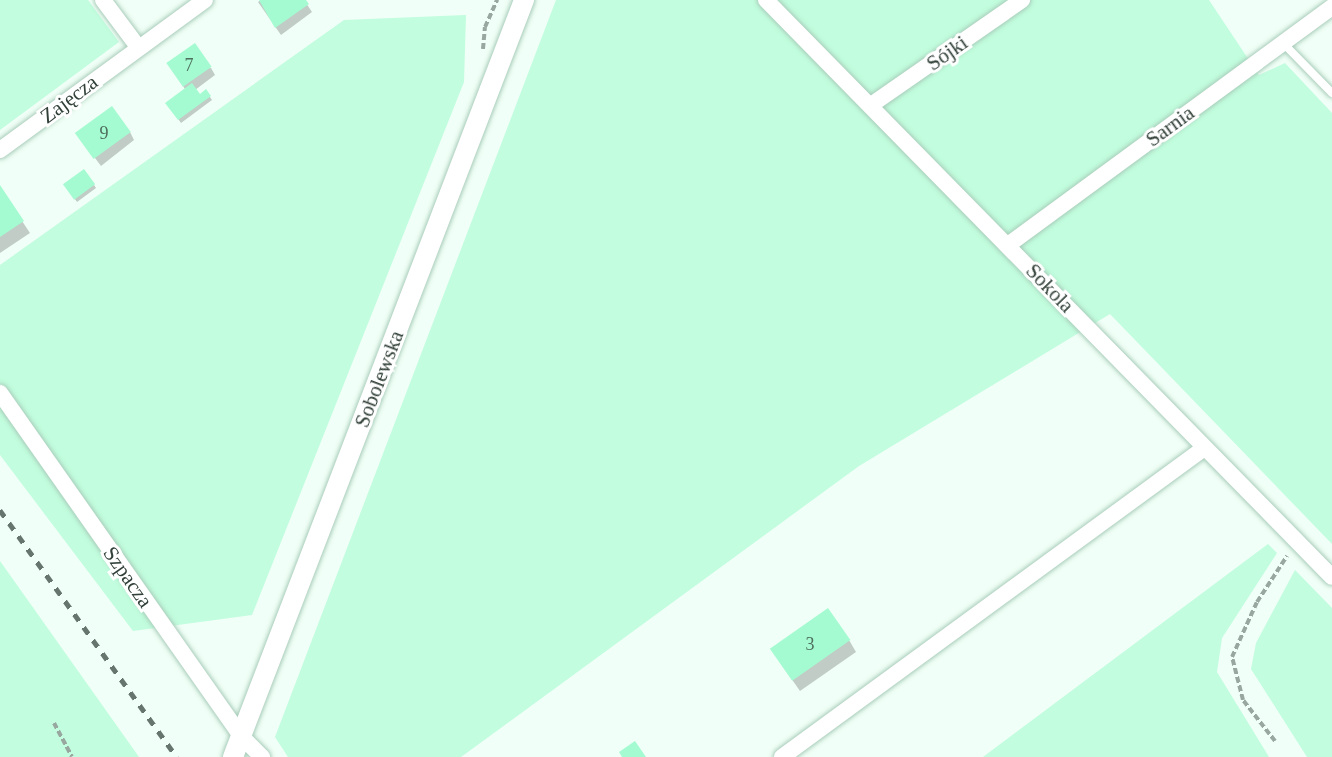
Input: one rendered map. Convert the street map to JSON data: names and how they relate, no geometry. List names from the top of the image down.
{
  "streets": {
    "street": [
      "Sójki",
      "Zajęcza",
      "Sarnia",
      "Sokola",
      "Sobolewska",
      "Szpacza"
    ]
  },
  "crossings": [
    ["Sójki", "Sokola"],
    ["Sarnia", "Sokola"],
    ["Sobolewska", "Szpacza"]
  ],
  "house_numbers": ["7", "9", "3"]
}
